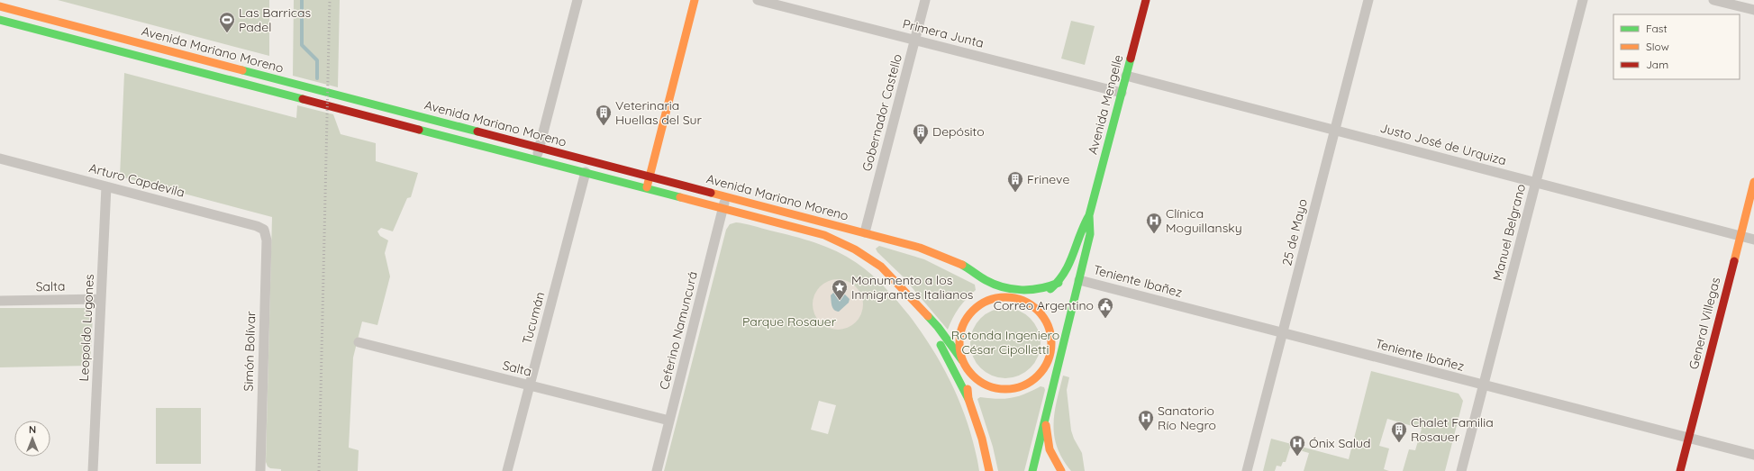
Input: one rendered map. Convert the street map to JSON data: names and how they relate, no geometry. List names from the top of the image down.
{
  "streets": {
    "main road": ["Avenida Mariano Moreno", "Avenida Mengelle", "General Villegas"],
    "street": [
      "Primera Junta",
      "Gobernador Castello",
      "Justo José de Urquiza",
      "Arturo Capdevila",
      "25 de Mayo",
      "Manuel Belgrano",
      "Teniente Ibañez",
      "Salta",
      "Tucumán",
      "Leopoldo Lugones",
      "Ceferino Namuncurá",
      "Simón Bolívar"
    ]
  },
  "crossings": [
    ["Primera Junta", "Avenida Mengelle"],
    ["Primera Junta", "Gobernador Castello"],
    ["Avenida Mariano Moreno", "Avenida Mengelle"],
    ["Avenida Mariano Moreno", "Gobernador Castello"],
    ["Avenida Mariano Moreno", "Tucumán"],
    ["Avenida Mariano Moreno", "Ceferino Namuncurá"],
    ["Avenida Mengelle", "Justo José de Urquiza"],
    ["Avenida Mengelle", "Teniente Ibañez"],
    ["Justo José de Urquiza", "25 de Mayo"],
    ["Justo José de Urquiza", "Manuel Belgrano"],
    ["Justo José de Urquiza", "General Villegas"],
    ["Arturo Capdevila", "Leopoldo Lugones"],
    ["Arturo Capdevila", "Simón Bolívar"],
    ["25 de Mayo", "Teniente Ibañez"],
    ["Manuel Belgrano", "Teniente Ibañez"],
    ["Teniente Ibañez", "General Villegas"],
    ["Salta", "Tucumán"],
    ["Salta", "Leopoldo Lugones"],
    ["Salta", "Ceferino Namuncurá"]
  ],
  "parks": ["Parque Rosauer", "Rotonda Ingeniero César Cipolletti"],
  "places": {
    "sports": ["Las Barricas Padel"],
    "building": [
      "Veterinaria Huellas del Sur",
      "Depósito",
      "Frineve",
      "Chalet Familia Rosauer"
    ],
    "hospital": ["Clínica Moguillansky", "Sanatorio Río Negro", "Ónix Salud"],
    "place": ["Monumento a los Inmigrantes Italianos"],
    "public building": ["Correo Argentino"]
  },
  "legend": ["Fast", "Slow", "Jam"],
  "north": "top"
}
